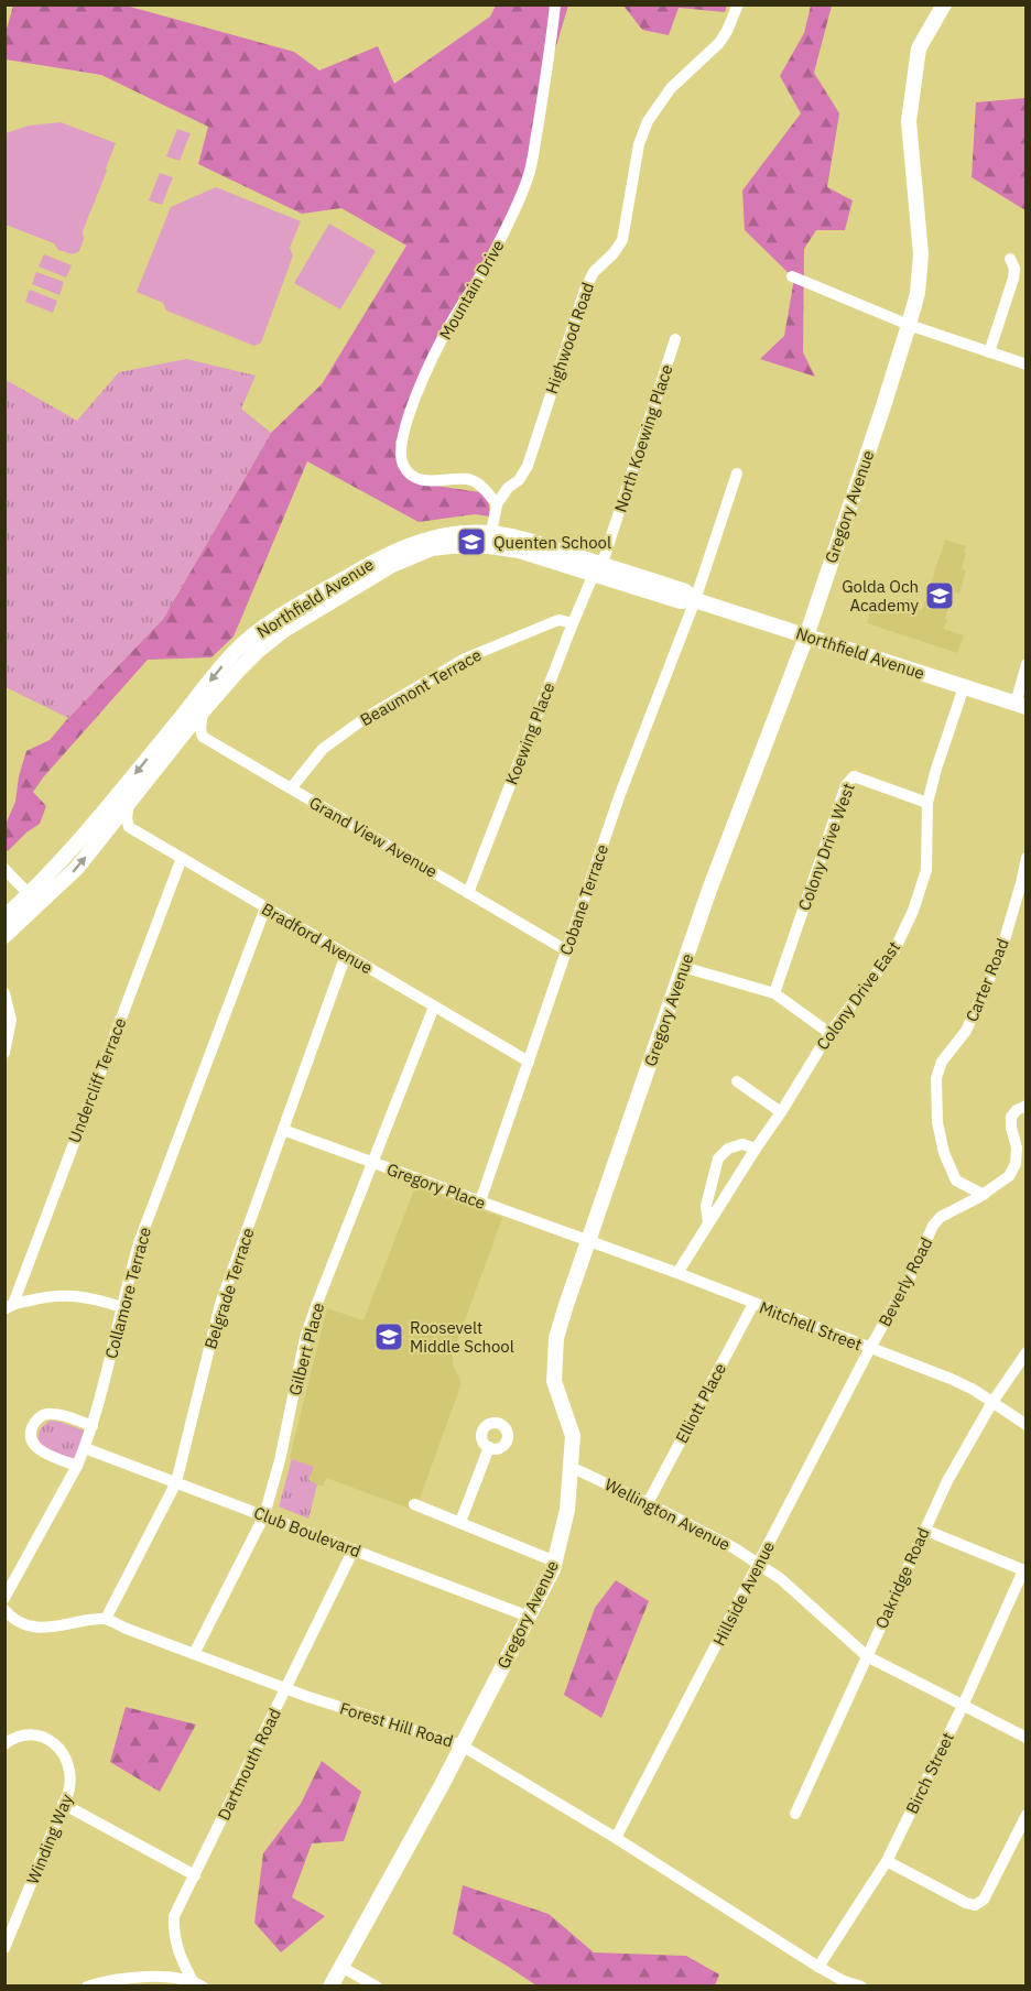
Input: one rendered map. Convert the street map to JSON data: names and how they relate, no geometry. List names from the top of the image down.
{
  "streets": {
    "main road": ["Gregory Avenue", "Northfield Avenue"],
    "street": [
      "Mountain Drive",
      "Highwood Road",
      "North Koewing Place",
      "Beaumont Terrace",
      "Koewing Place",
      "Grand View Avenue",
      "Colony Drive West",
      "Cobane Terrace",
      "Bradford Avenue",
      "Carter Road",
      "Colony Drive East",
      "Undercliff Terrace",
      "Gregory Place",
      "Beverly Road",
      "Belgrade Terrace",
      "Collamore Terrace",
      "Mitchell Street",
      "Gilbert Place",
      "Elliott Place",
      "Wellington Avenue",
      "Club Boulevard",
      "Oakridge Road",
      "Hillside Avenue",
      "Forest Hill Road",
      "Dartmouth Road",
      "Birch Street",
      "Winding Way"
    ]
  },
  "crossings": [
    ["Mountain Drive", "Highwood Road"],
    ["Highwood Road", "Northfield Avenue"],
    ["North Koewing Place", "Northfield Avenue"],
    ["North Koewing Place", "Koewing Place"],
    ["Gregory Avenue", "Northfield Avenue"],
    ["Gregory Avenue", "Gregory Place"],
    ["Gregory Avenue", "Mitchell Street"],
    ["Gregory Avenue", "Wellington Avenue"],
    ["Gregory Avenue", "Club Boulevard"],
    ["Gregory Avenue", "Forest Hill Road"],
    ["Northfield Avenue", "Koewing Place"],
    ["Northfield Avenue", "Grand View Avenue"],
    ["Northfield Avenue", "Cobane Terrace"],
    ["Northfield Avenue", "Bradford Avenue"],
    ["Northfield Avenue", "Colony Drive East"],
    ["Beaumont Terrace", "Koewing Place"],
    ["Beaumont Terrace", "Grand View Avenue"],
    ["Koewing Place", "Grand View Avenue"],
    ["Grand View Avenue", "Cobane Terrace"],
    ["Colony Drive West", "Colony Drive East"],
    ["Cobane Terrace", "Bradford Avenue"],
    ["Cobane Terrace", "Gregory Place"],
    ["Bradford Avenue", "Undercliff Terrace"],
    ["Bradford Avenue", "Belgrade Terrace"],
    ["Bradford Avenue", "Collamore Terrace"],
    ["Bradford Avenue", "Gilbert Place"],
    ["Carter Road", "Beverly Road"],
    ["Colony Drive East", "Mitchell Street"],
    ["Gregory Place", "Belgrade Terrace"],
    ["Gregory Place", "Mitchell Street"],
    ["Gregory Place", "Gilbert Place"],
    ["Beverly Road", "Mitchell Street"],
    ["Beverly Road", "Hillside Avenue"],
    ["Belgrade Terrace", "Club Boulevard"],
    ["Belgrade Terrace", "Forest Hill Road"],
    ["Collamore Terrace", "Club Boulevard"],
    ["Mitchell Street", "Elliott Place"],
    ["Mitchell Street", "Oakridge Road"],
    ["Mitchell Street", "Hillside Avenue"],
    ["Gilbert Place", "Club Boulevard"],
    ["Gilbert Place", "Forest Hill Road"],
    ["Elliott Place", "Wellington Avenue"],
    ["Wellington Avenue", "Oakridge Road"],
    ["Wellington Avenue", "Hillside Avenue"],
    ["Wellington Avenue", "Birch Street"],
    ["Club Boulevard", "Dartmouth Road"],
    ["Hillside Avenue", "Forest Hill Road"],
    ["Forest Hill Road", "Dartmouth Road"],
    ["Forest Hill Road", "Birch Street"]
  ],
  "places": {
    "school or university": ["Quenten School", "Golda Och Academy", "Roosevelt Middle School"]
  }
}
